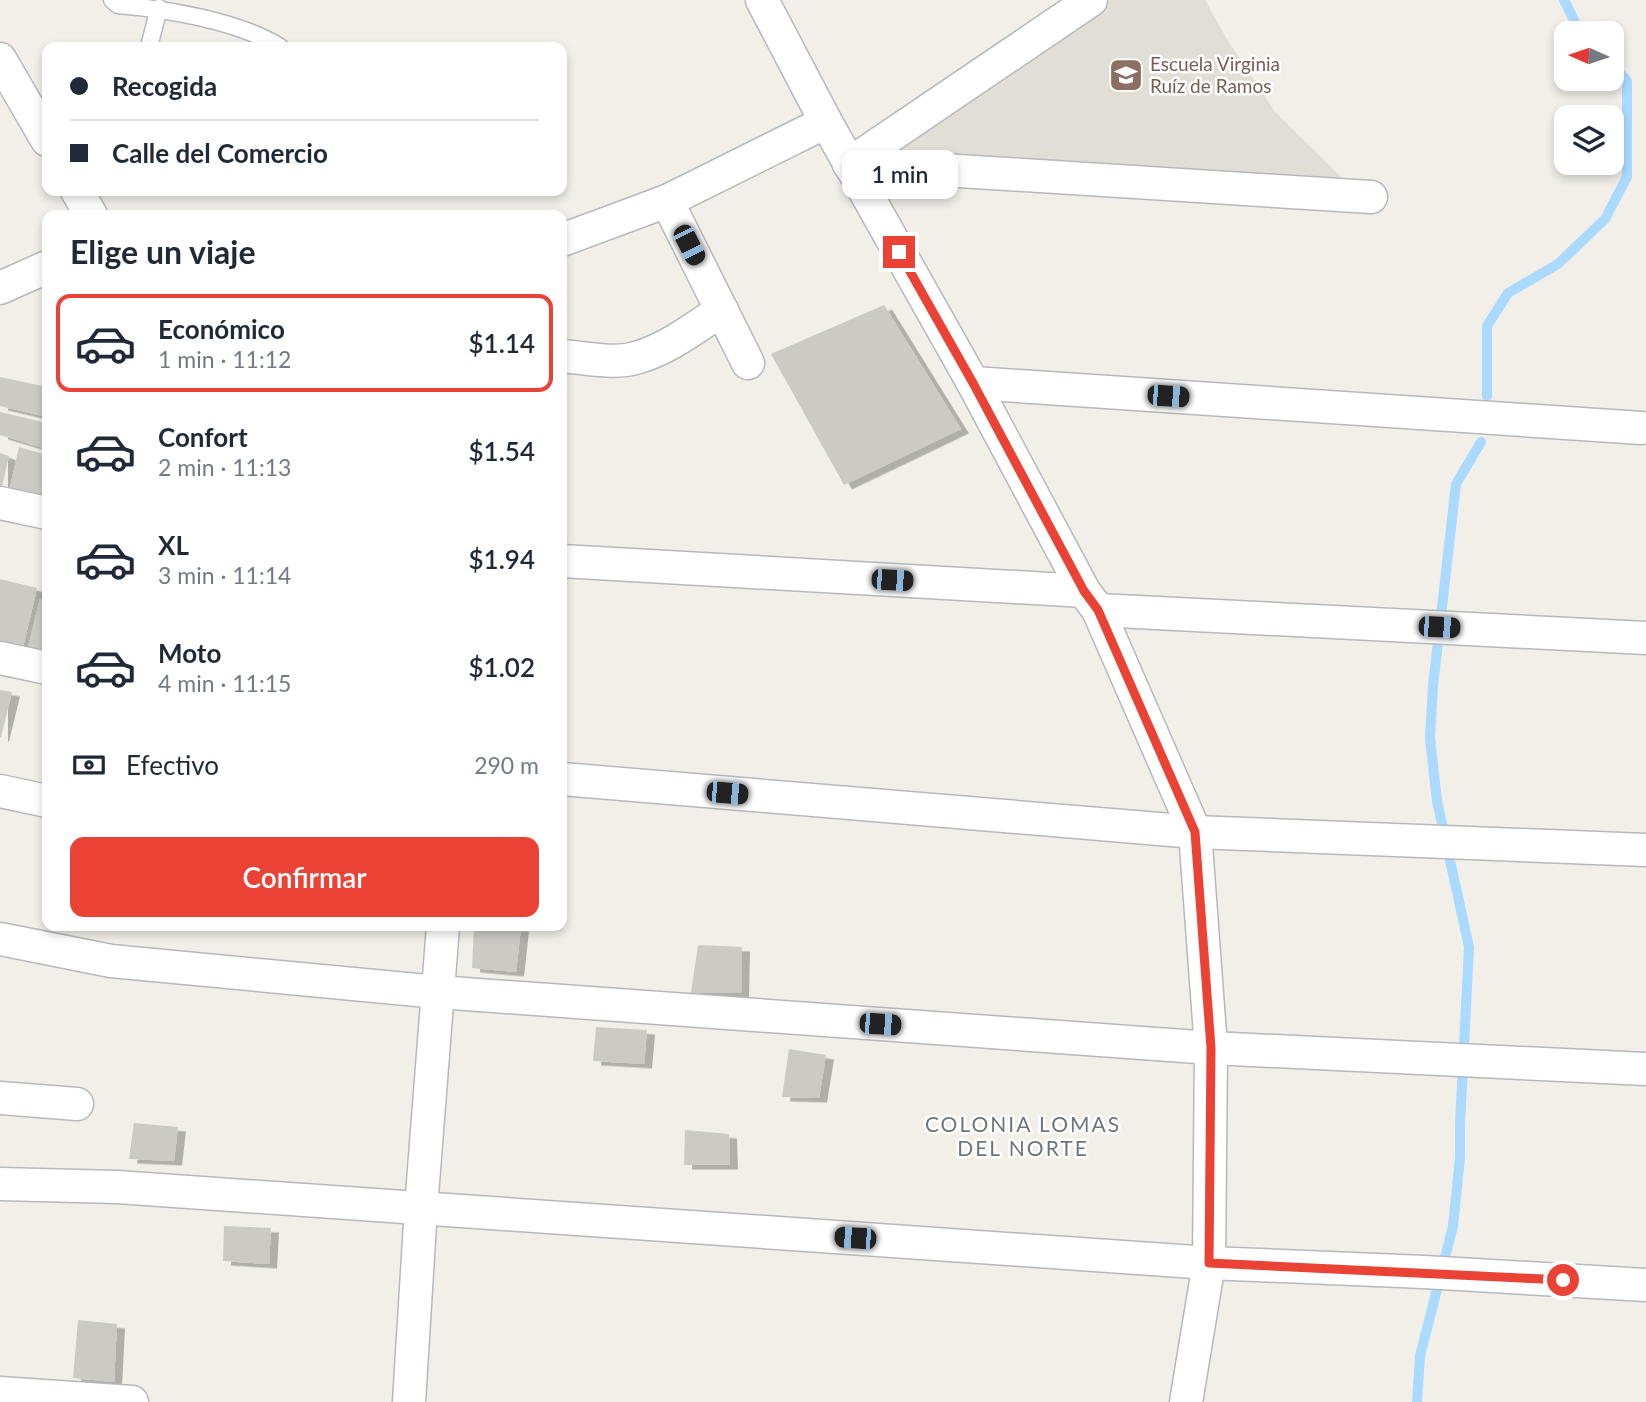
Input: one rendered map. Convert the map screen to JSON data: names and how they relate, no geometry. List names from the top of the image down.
{
  "districts": ["COLONIA LOMAS DEL NORTE"],
  "places": {
    "school or university": ["Escuela Virginia Ruíz de Ramos"]
  },
  "north": "left",
  "page": {
    "banner": ["Recogida", "Calle del Comercio"],
    "bubble": "1 min",
    "heading": "Elige un viaje",
    "list": [
      {
        "name": "Económico",
        "note": "1 min · 11:12",
        "value": "$1.14"
      },
      {
        "name": "Confort",
        "note": "2 min · 11:13",
        "value": "$1.54"
      },
      {
        "name": "XL",
        "note": "3 min · 11:14",
        "value": "$1.94"
      },
      {
        "name": "Moto",
        "note": "4 min · 11:15",
        "value": "$1.02"
      }
    ],
    "pay": ["Efectivo", "290 m"],
    "buttons": "Confirmar"
  }
}
